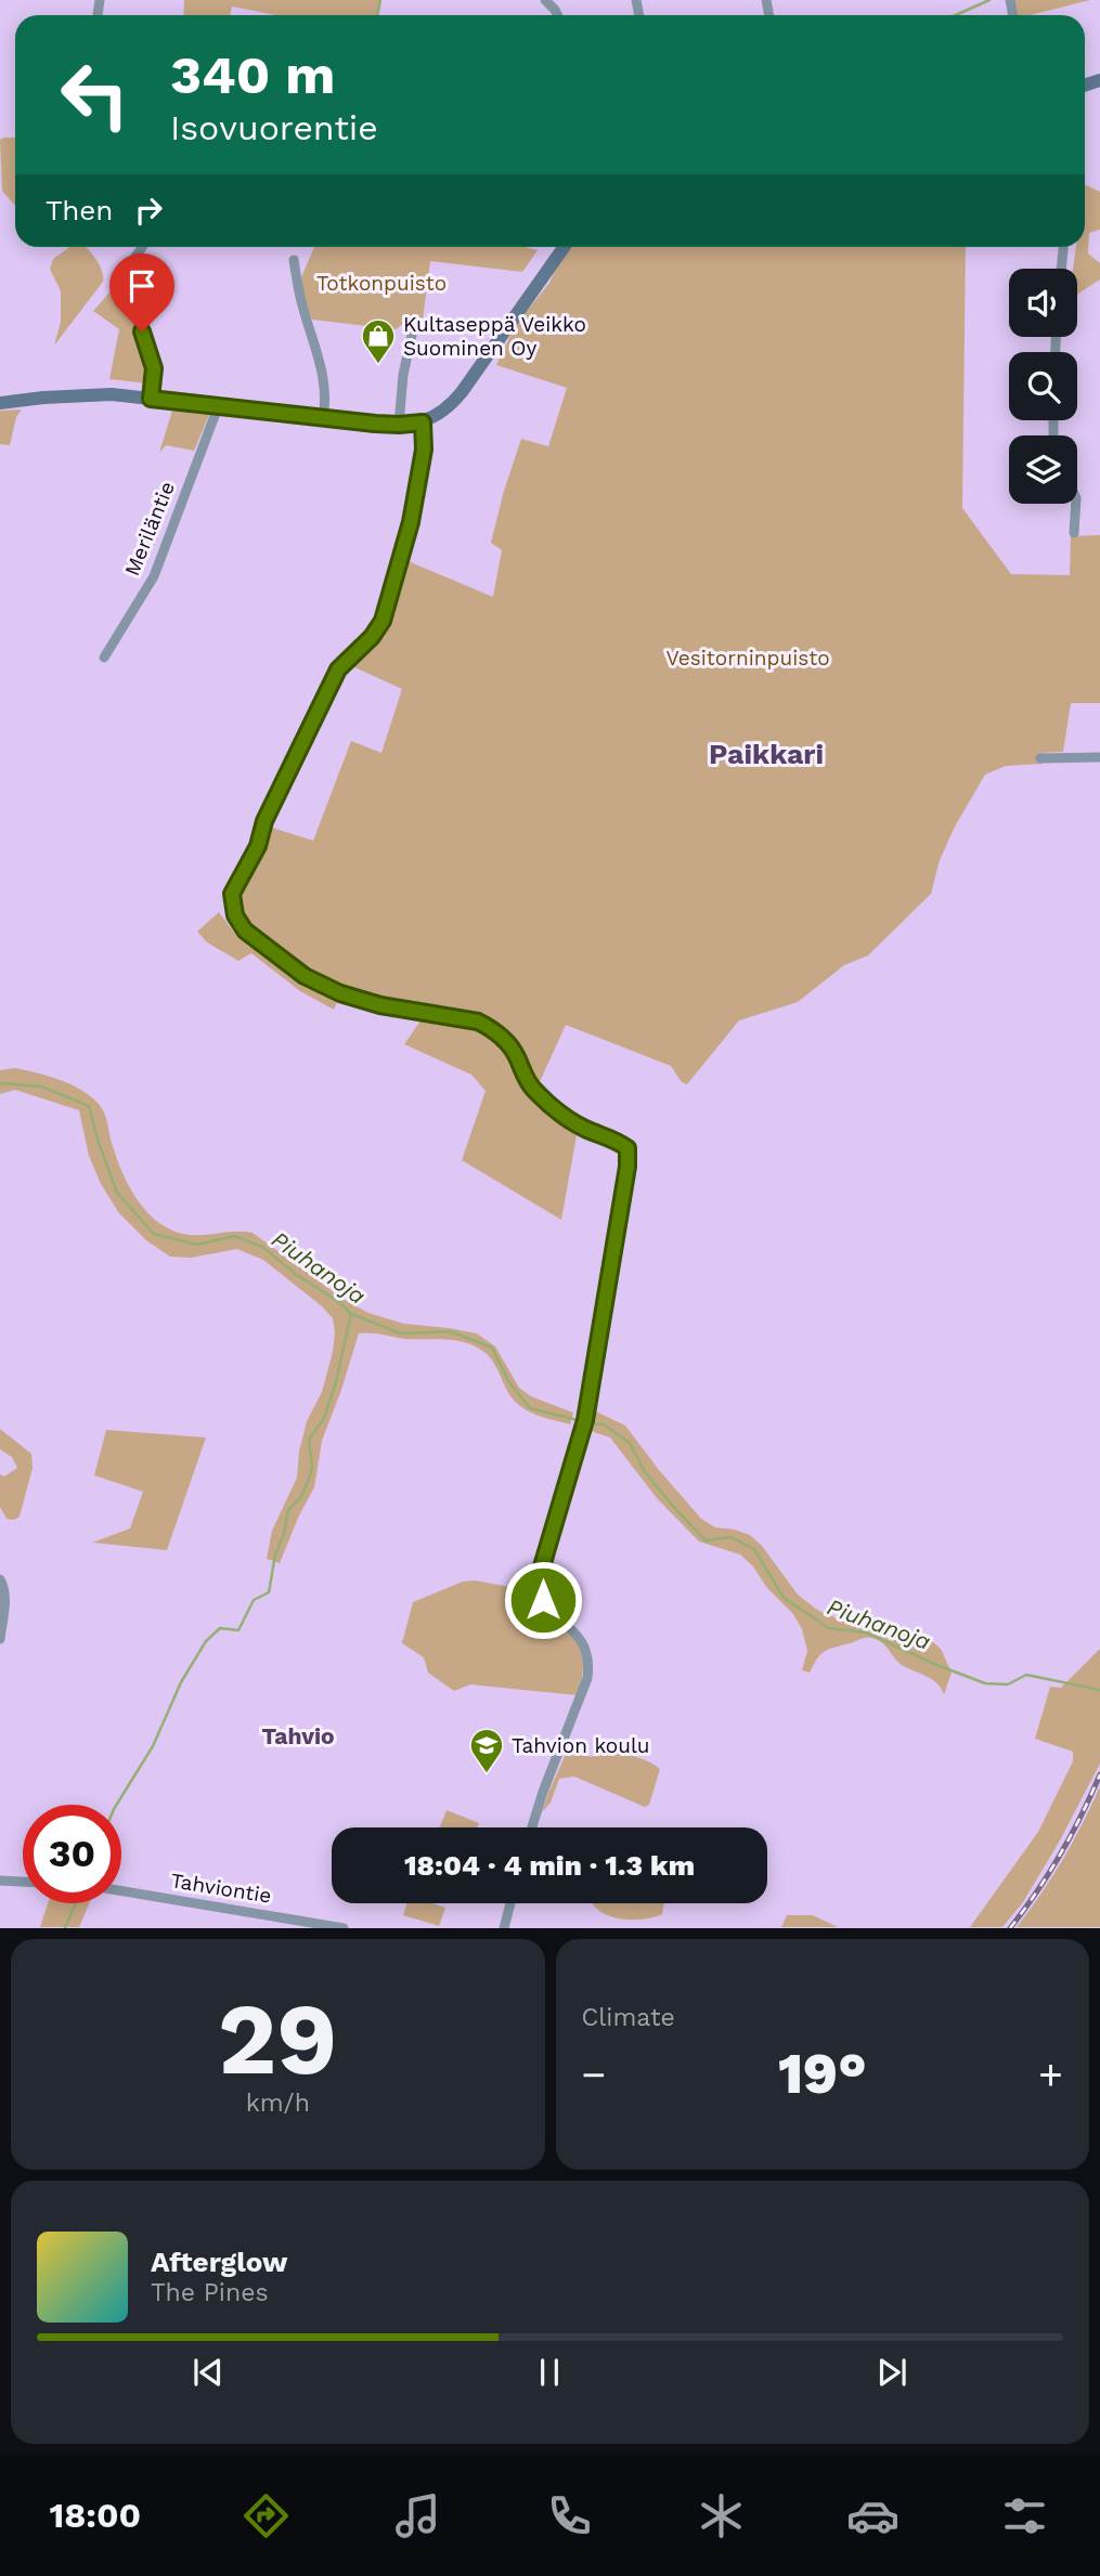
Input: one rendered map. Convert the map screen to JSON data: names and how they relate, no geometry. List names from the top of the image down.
{
  "streets": {
    "street": ["Meriläntie", "Tahviontie"]
  },
  "districts": ["Paikkari", "Tahvio"],
  "water": ["Piuhanoja"],
  "parks": ["Totkonpuisto", "Vesitorninpuisto"],
  "places": {
    "shop": ["Kultaseppä Veikko Suominen Oy"],
    "school or university": ["Tahvion koulu"]
  },
  "page": {
    "turn": ["340 m", "Isovuorentie"],
    "then": "Then",
    "limit": "30",
    "trip": "18:04 · 4 min · 1.3 km",
    "tile": [
      ["29", "km/h"],
      "Climate"
    ],
    "heat": ["−", "19°", "+"],
    "song": ["Afterglow", "The Pines"],
    "tabs": "18:00"
  }
}
